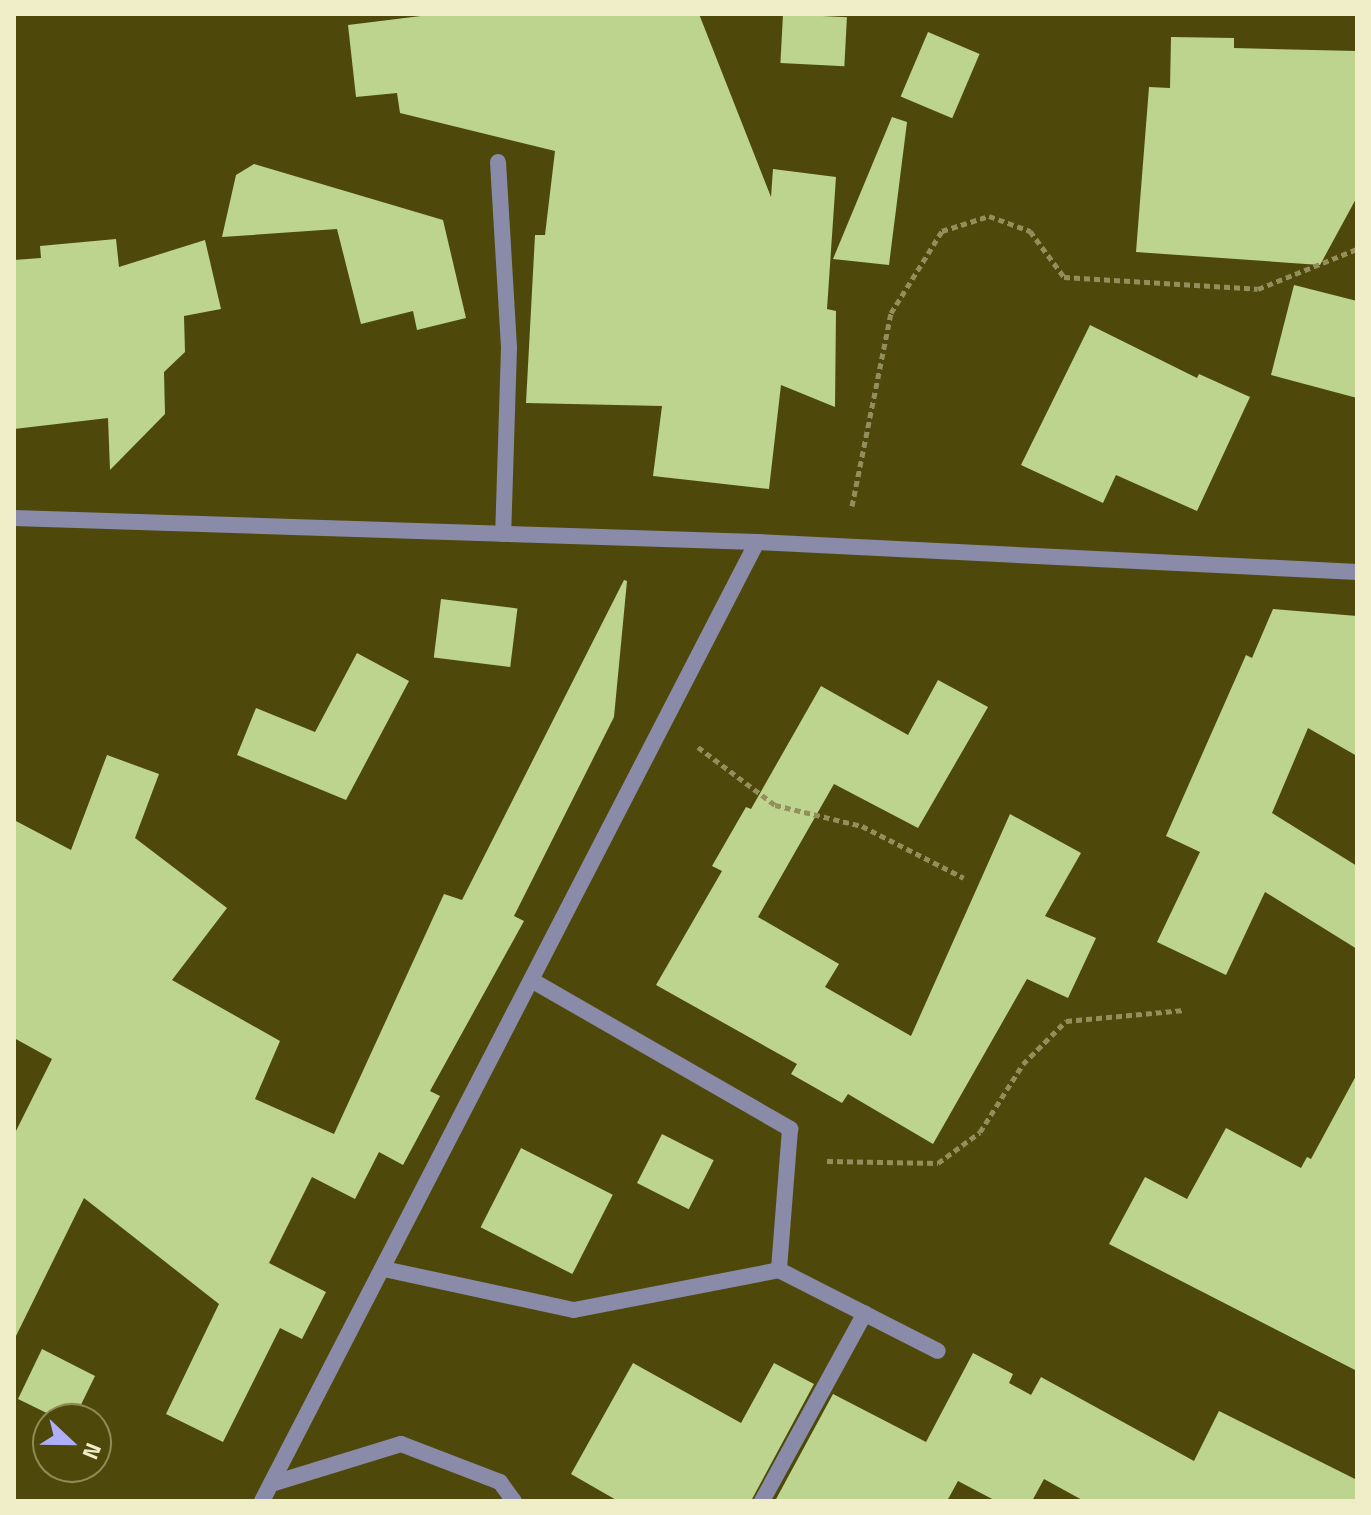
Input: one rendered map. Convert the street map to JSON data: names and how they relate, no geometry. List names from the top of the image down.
{
  "north": "right"
}
